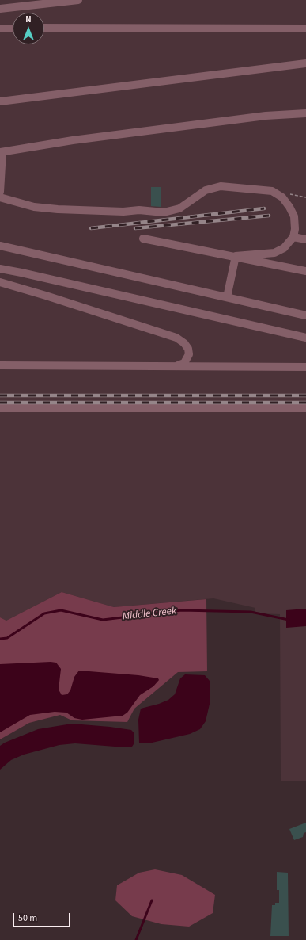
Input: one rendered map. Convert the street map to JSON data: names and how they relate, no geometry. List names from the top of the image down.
{
  "water": ["Middle Creek"],
  "scale_bar": "50 m",
  "north": "top"
}
